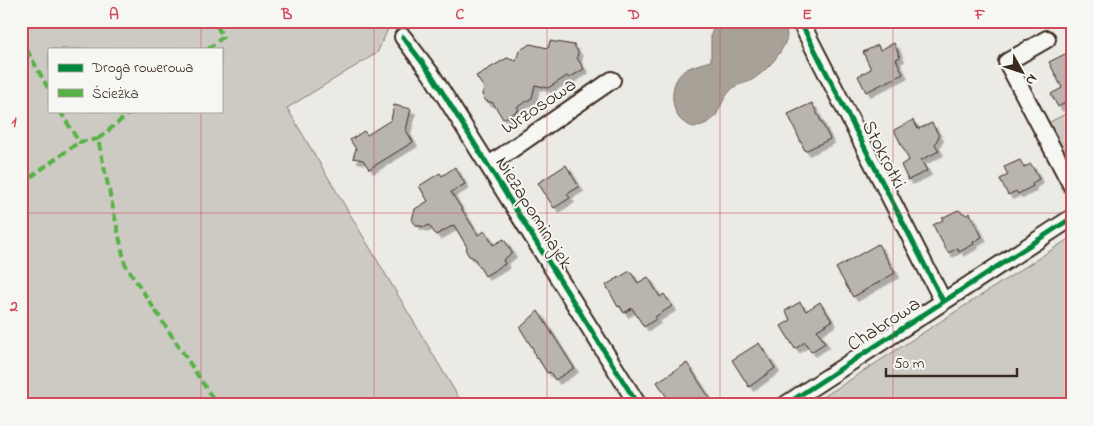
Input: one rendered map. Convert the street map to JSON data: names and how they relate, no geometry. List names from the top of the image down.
{
  "streets": {
    "street": [
      "Wrzosowa",
      "Stokrotki",
      "Niezapominajek",
      "Chabrowa"
    ]
  },
  "crossings": [
    ["Wrzosowa", "Niezapominajek"],
    ["Stokrotki", "Chabrowa"]
  ],
  "legend": ["Droga rowerowa", "Ścieżka"],
  "scale_bar": "50 m",
  "north": "bottom right",
  "grid": {
    "columns": [
      "A",
      "B",
      "C",
      "D",
      "E",
      "F"
    ],
    "rows": ["1", "2"]
  }
}
